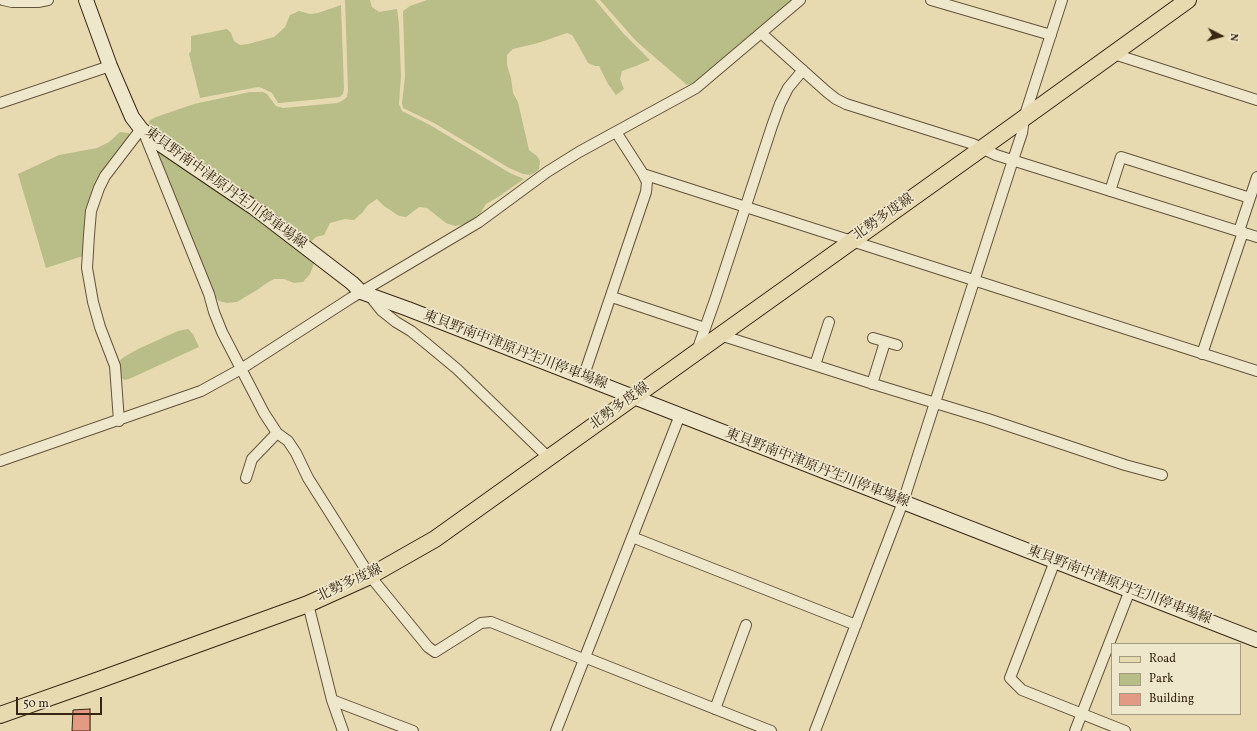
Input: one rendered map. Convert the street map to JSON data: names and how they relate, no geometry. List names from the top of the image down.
{
  "streets": {
    "main road": ["東貝野南中津原丹生川停車場線", "北勢多度線"]
  },
  "crossings": [
    ["東貝野南中津原丹生川停車場線", "北勢多度線"]
  ],
  "legend": ["Road", "Park", "Building"],
  "scale_bar": "50 m",
  "north": "right"
}
